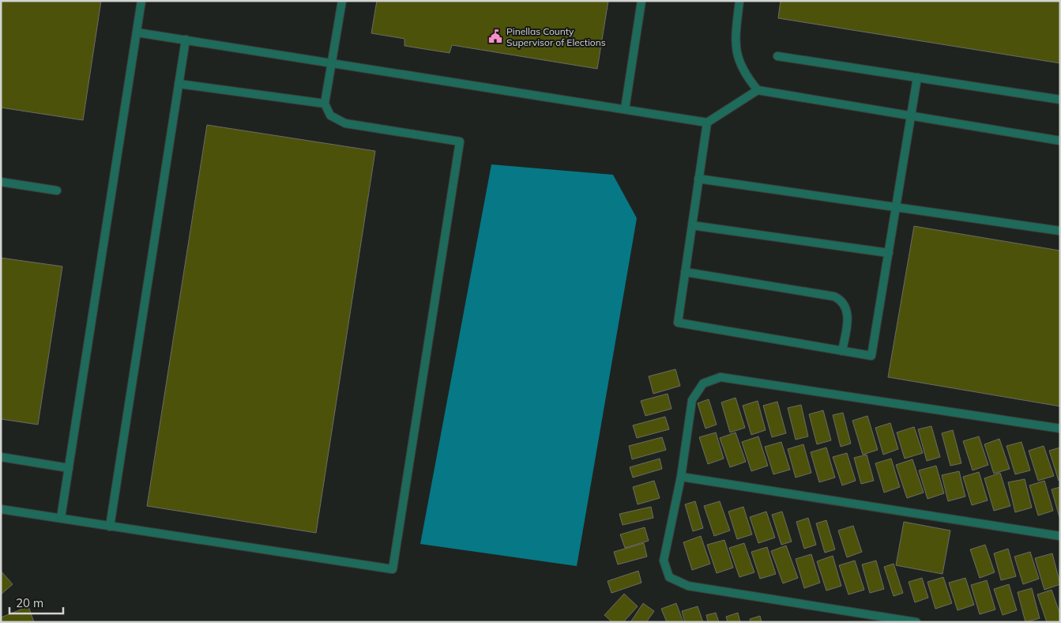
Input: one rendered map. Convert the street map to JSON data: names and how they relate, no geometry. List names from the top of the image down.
{
  "places": {
    "public building": ["Pinellas County Supervisor of Elections"]
  },
  "scale_bar": "20 m"
}
